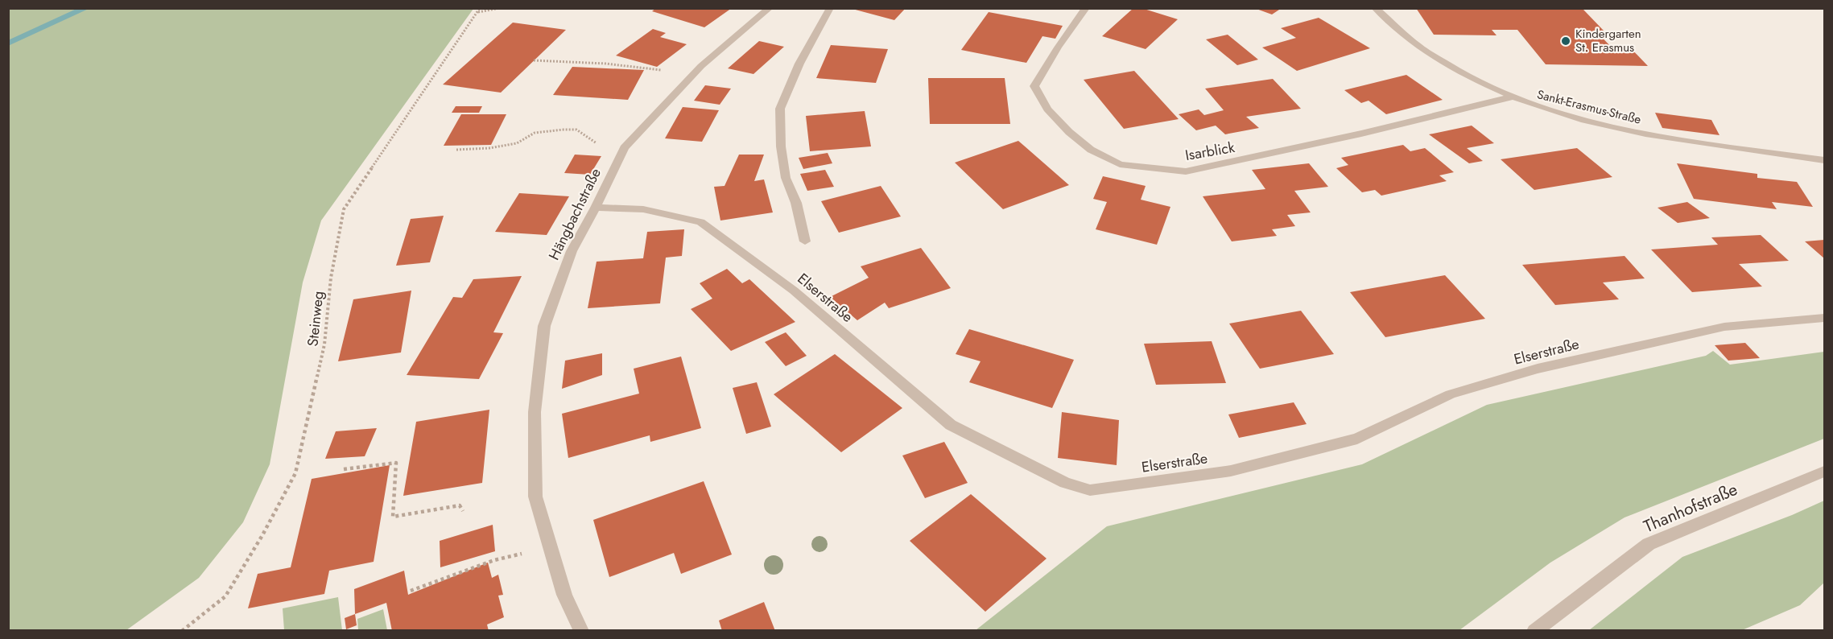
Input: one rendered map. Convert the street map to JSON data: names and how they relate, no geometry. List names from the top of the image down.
{
  "streets": {
    "street": [
      "Sankt-Erasmus-Straße",
      "Isarblick",
      "Hängbachstraße",
      "Elserstraße",
      "Thanhofstraße"
    ],
    "path": ["Steinweg"]
  },
  "crossings": [
    ["Sankt-Erasmus-Straße", "Isarblick"],
    ["Hängbachstraße", "Elserstraße"]
  ],
  "places": ["Kindergarten St. Erasmus"]
}
